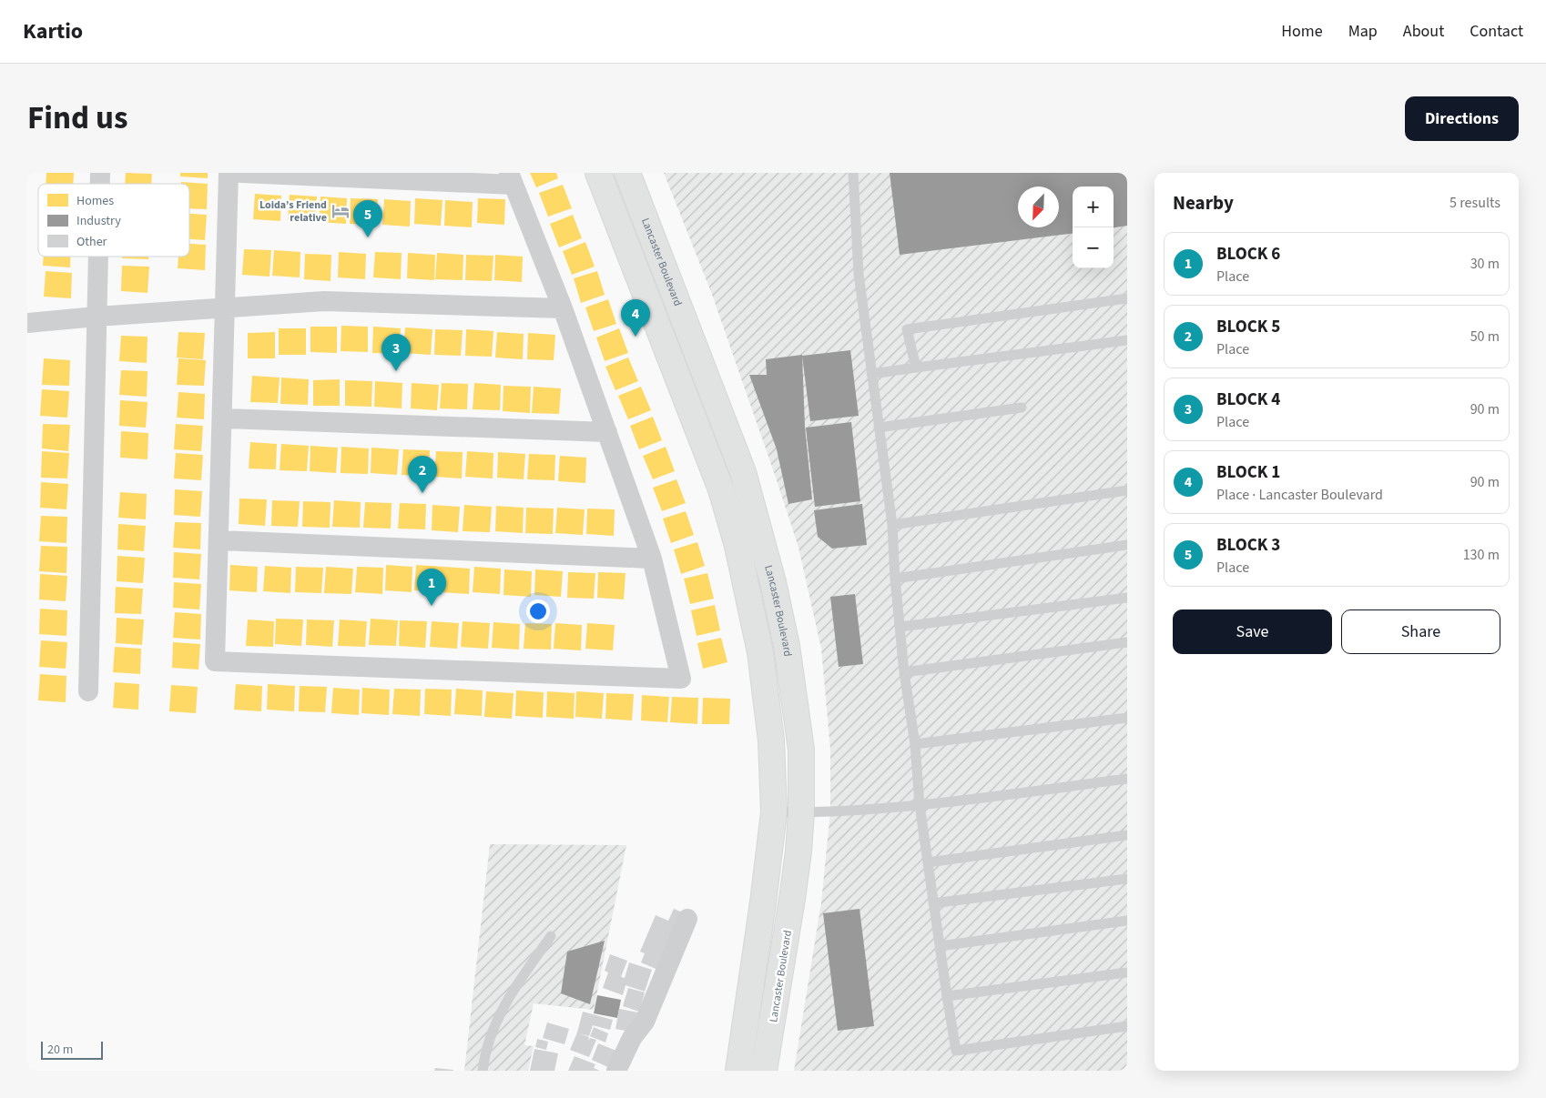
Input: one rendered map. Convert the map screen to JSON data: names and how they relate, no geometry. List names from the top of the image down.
{
  "streets": {
    "main road": ["Lancaster Boulevard"]
  },
  "places": {
    "hotel": ["Loida’s Friend relative"]
  },
  "legend": ["Homes", "Industry", "Other"],
  "scale_bar": "20 m",
  "north": "bottom left",
  "page": {
    "header": "Kartio",
    "nav": [
      "Home",
      "Map",
      "About",
      "Contact"
    ],
    "title": "Find us",
    "buttons": [
      "Directions",
      ["Save", "Share"]
    ],
    "heading": ["Nearby", "5 results"],
    "map_buttons": ["+", "−"],
    "pins": [
      "5",
      "4",
      "3",
      "2",
      "1"
    ],
    "list": [
      {
        "mark": "1",
        "name": "BLOCK 6",
        "note": "Place",
        "value": "30 m"
      },
      {
        "mark": "2",
        "name": "BLOCK 5",
        "note": "Place",
        "value": "50 m"
      },
      {
        "mark": "3",
        "name": "BLOCK 4",
        "note": "Place",
        "value": "90 m"
      },
      {
        "mark": "4",
        "name": "BLOCK 1",
        "note": "Place · Lancaster Boulevard",
        "value": "90 m"
      },
      {
        "mark": "5",
        "name": "BLOCK 3",
        "note": "Place",
        "value": "130 m"
      }
    ],
    "scale": "20 m"
  }
}
